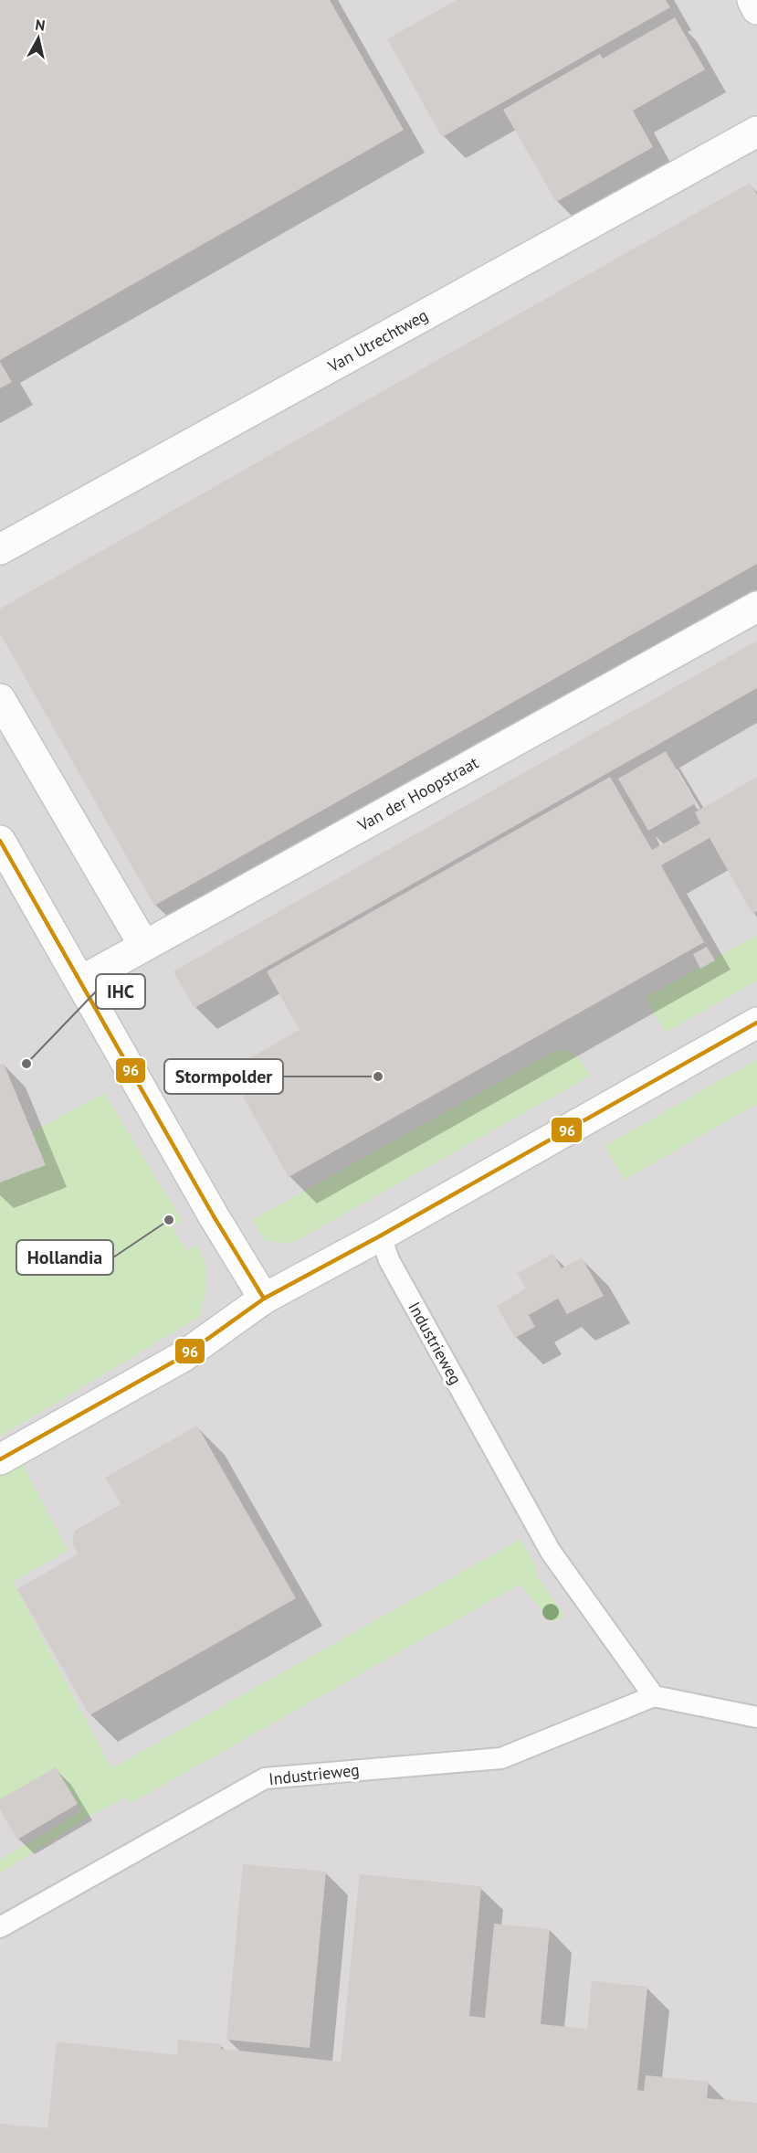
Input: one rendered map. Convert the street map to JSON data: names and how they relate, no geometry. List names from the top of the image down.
{
  "streets": {
    "street": ["Van Utrechtweg", "Van der Hoopstraat"],
    "lane": ["Industrieweg"]
  },
  "places": ["IHC", "Stormpolder", "Hollandia"],
  "lines": ["transit line 96"],
  "north": "top"
}
